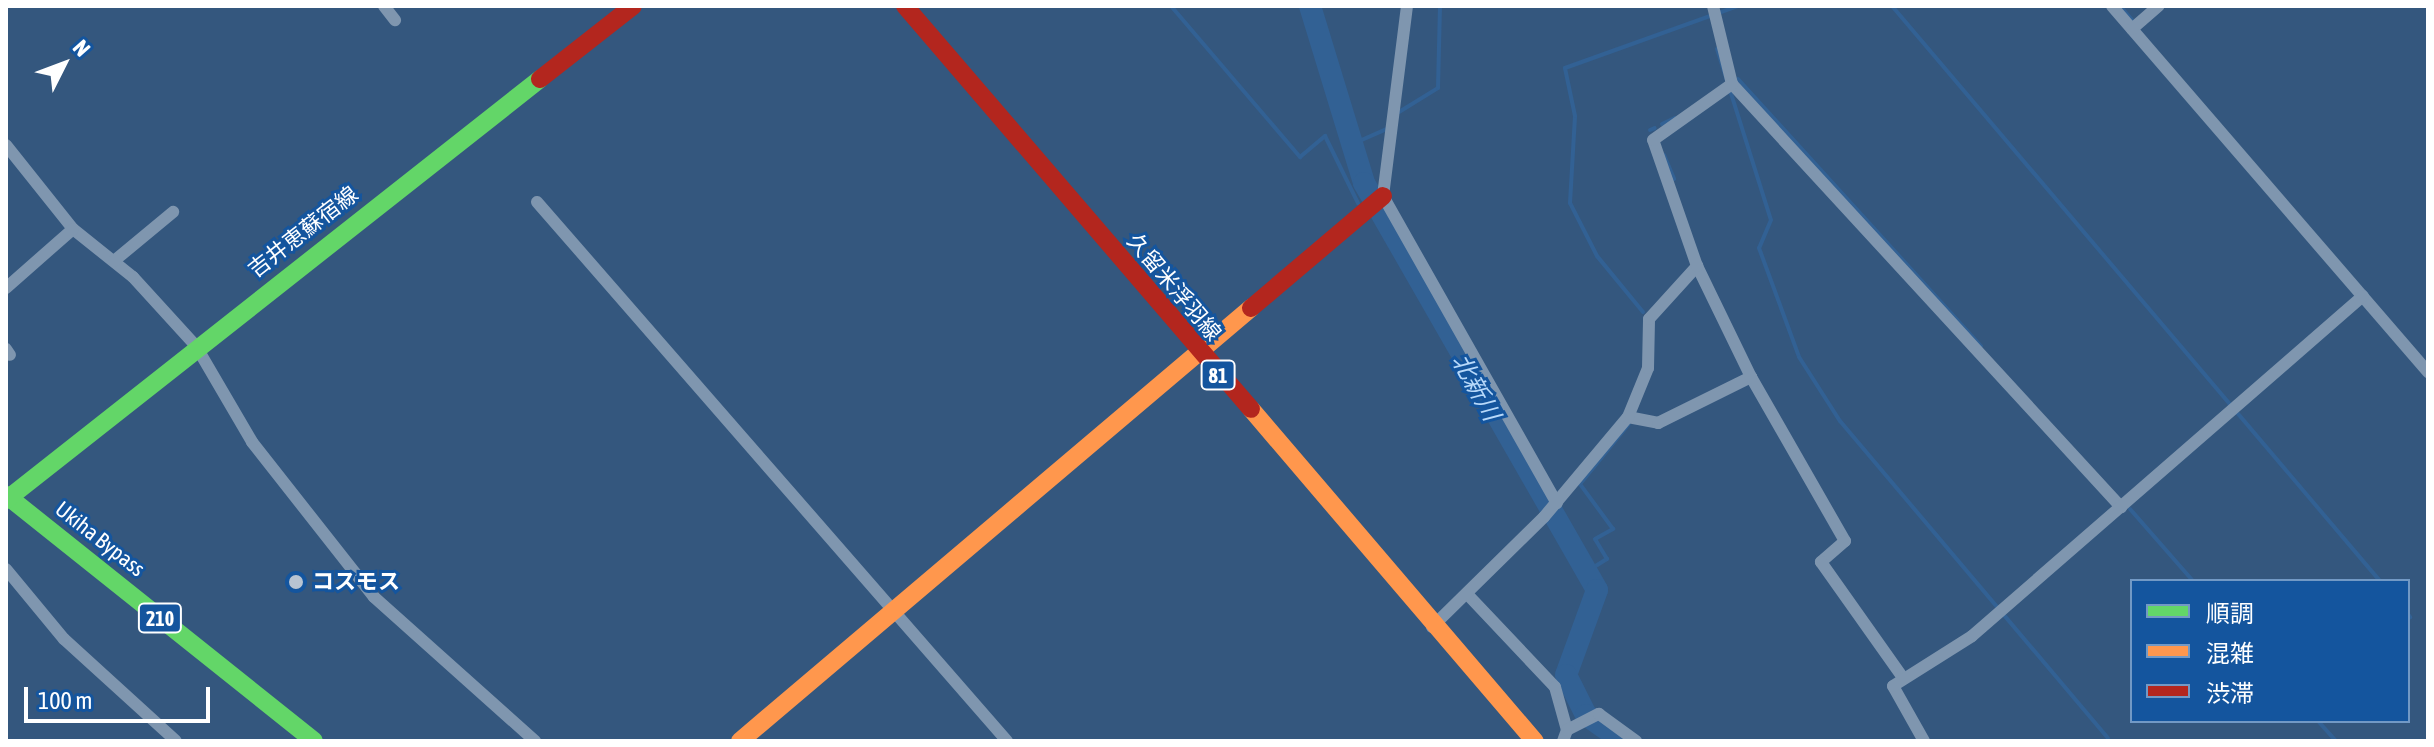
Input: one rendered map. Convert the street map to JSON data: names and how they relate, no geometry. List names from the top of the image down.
{
  "streets": {
    "main road": [
      "吉井恵蘇宿線",
      "久留米浮羽線",
      "81",
      "Ukiha Bypass",
      "210"
    ]
  },
  "crossings": [
    ["吉井恵蘇宿線", "Ukiha Bypass"]
  ],
  "water": ["北新川"],
  "places": ["コスモス"],
  "legend": ["順調", "混雑", "渋滞"],
  "scale_bar": "100 m",
  "north": "top right"
}
